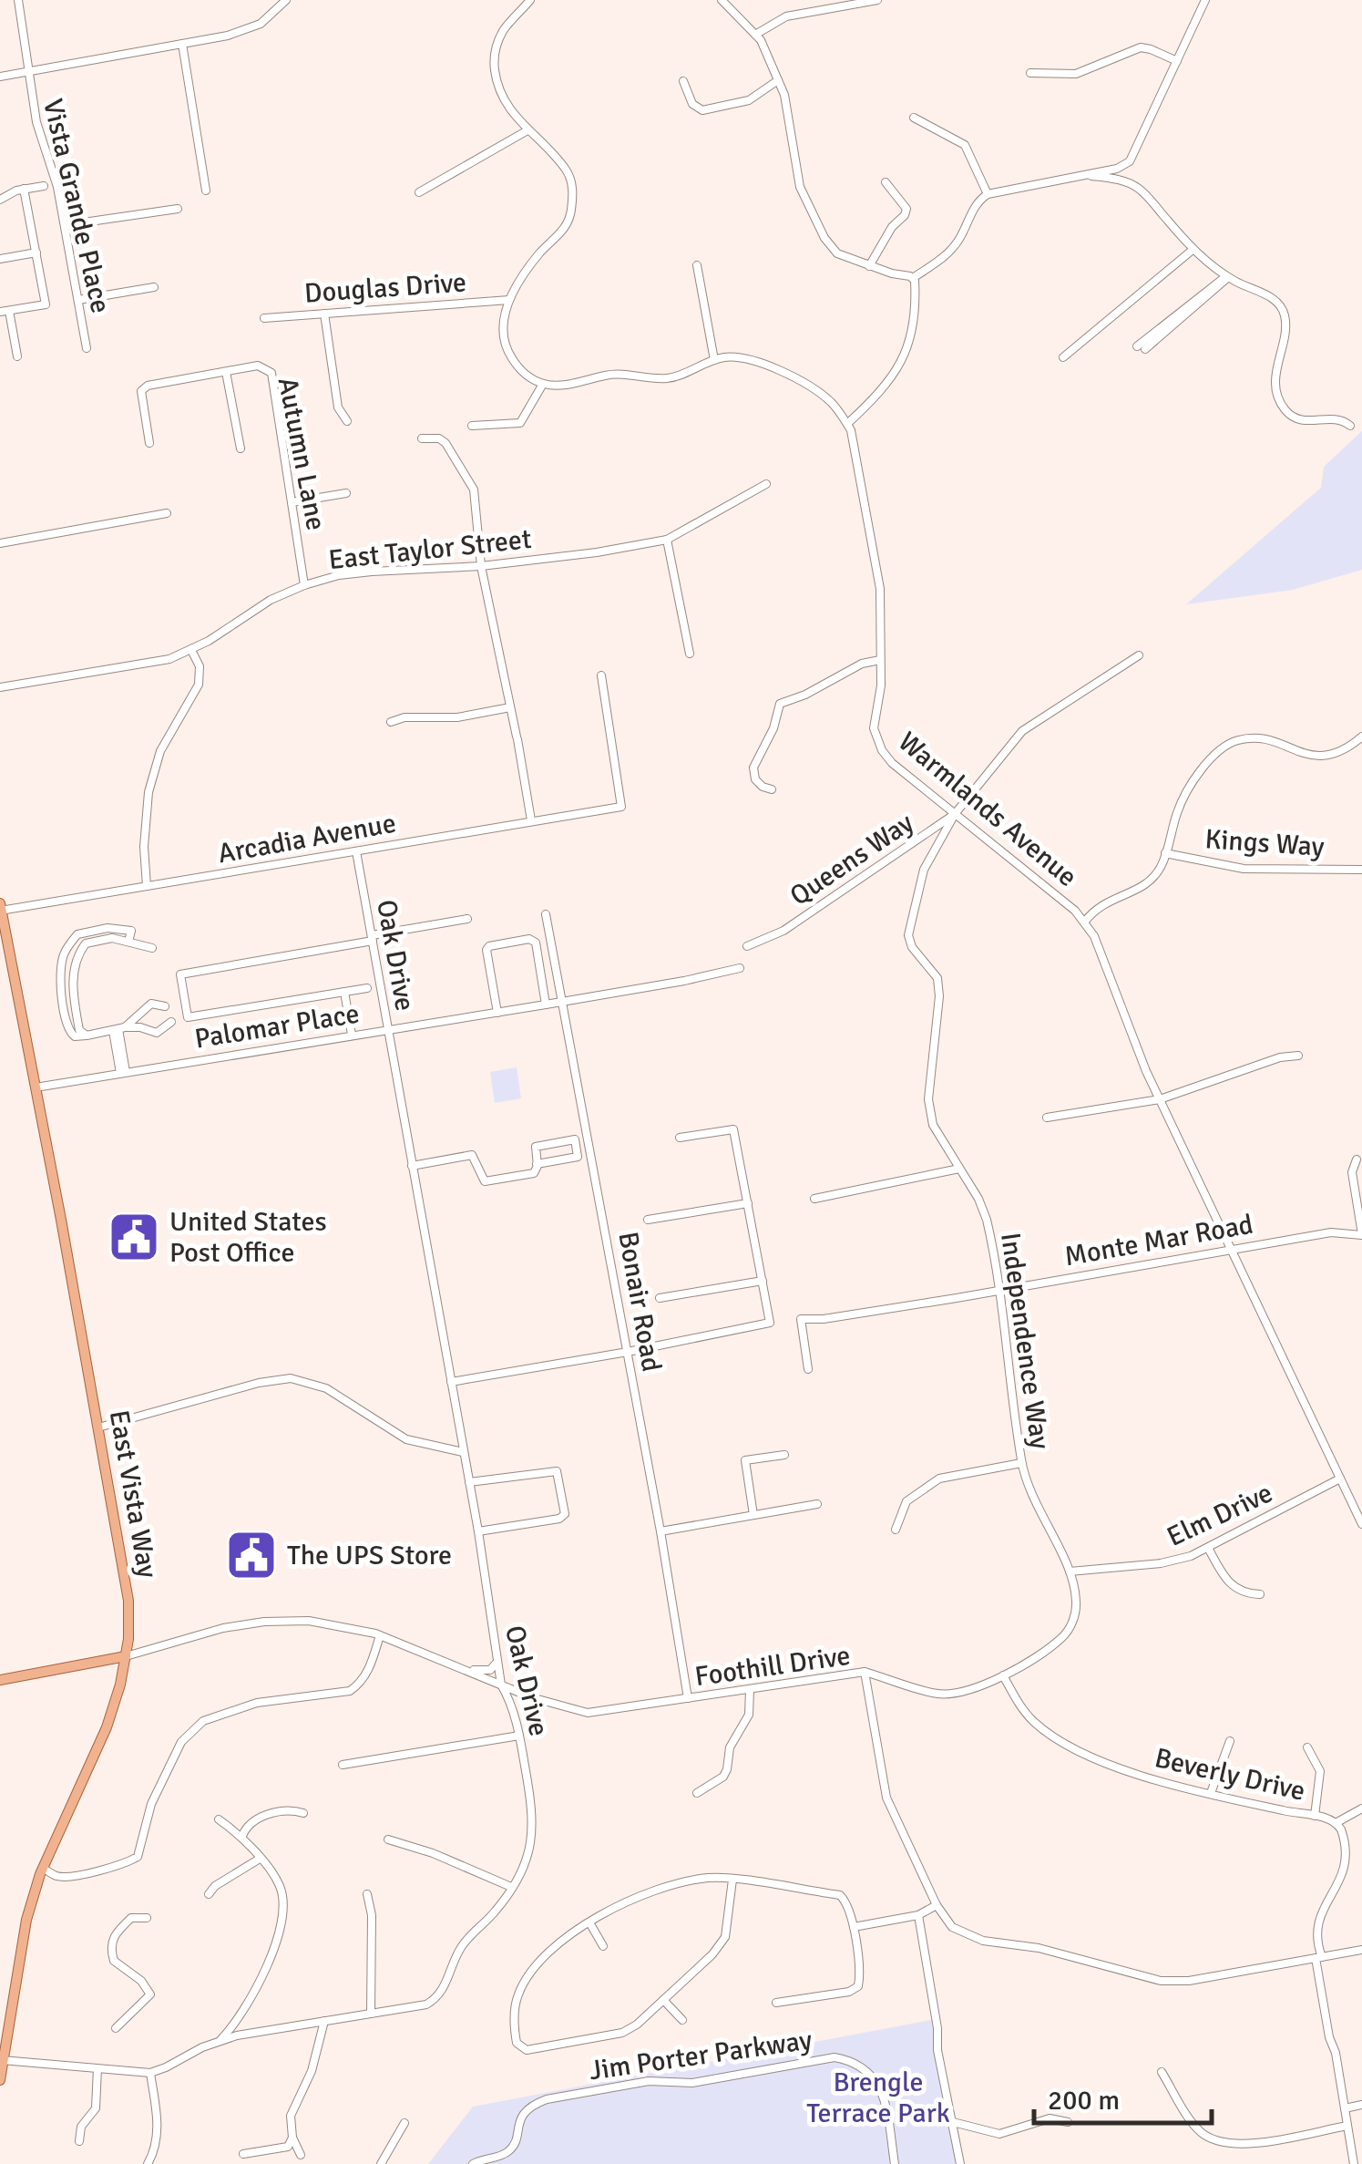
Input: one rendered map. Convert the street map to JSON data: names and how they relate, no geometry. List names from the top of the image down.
{
  "streets": {
    "main road": ["East Vista Way"],
    "street": [
      "Vista Grande Place",
      "Douglas Drive",
      "Autumn Lane",
      "East Taylor Street",
      "Warmlands Avenue",
      "Arcadia Avenue",
      "Kings Way",
      "Queens Way",
      "Oak Drive",
      "Palomar Place",
      "Monte Mar Road",
      "Bonair Road",
      "Independence Way",
      "Elm Drive",
      "Foothill Drive",
      "Beverly Drive",
      "Jim Porter Parkway"
    ]
  },
  "crossings": [
    ["Autumn Lane", "East Taylor Street"],
    ["Warmlands Avenue", "Queens Way"],
    ["Warmlands Avenue", "Monte Mar Road"],
    ["Warmlands Avenue", "Independence Way"],
    ["Warmlands Avenue", "Elm Drive"],
    ["Arcadia Avenue", "Oak Drive"],
    ["Arcadia Avenue", "East Vista Way"],
    ["Queens Way", "Independence Way"],
    ["Oak Drive", "Palomar Place"],
    ["Oak Drive", "East Vista Way"],
    ["Oak Drive", "Foothill Drive"],
    ["Palomar Place", "Bonair Road"],
    ["Palomar Place", "East Vista Way"],
    ["Monte Mar Road", "Independence Way"],
    ["Bonair Road", "Foothill Drive"],
    ["Independence Way", "Elm Drive"],
    ["East Vista Way", "Foothill Drive"],
    ["Foothill Drive", "Beverly Drive"]
  ],
  "parks": ["Brengle Terrace Park"],
  "places": {
    "public building": ["United States Post Office", "The UPS Store"]
  },
  "scale_bar": "200 m"
}
